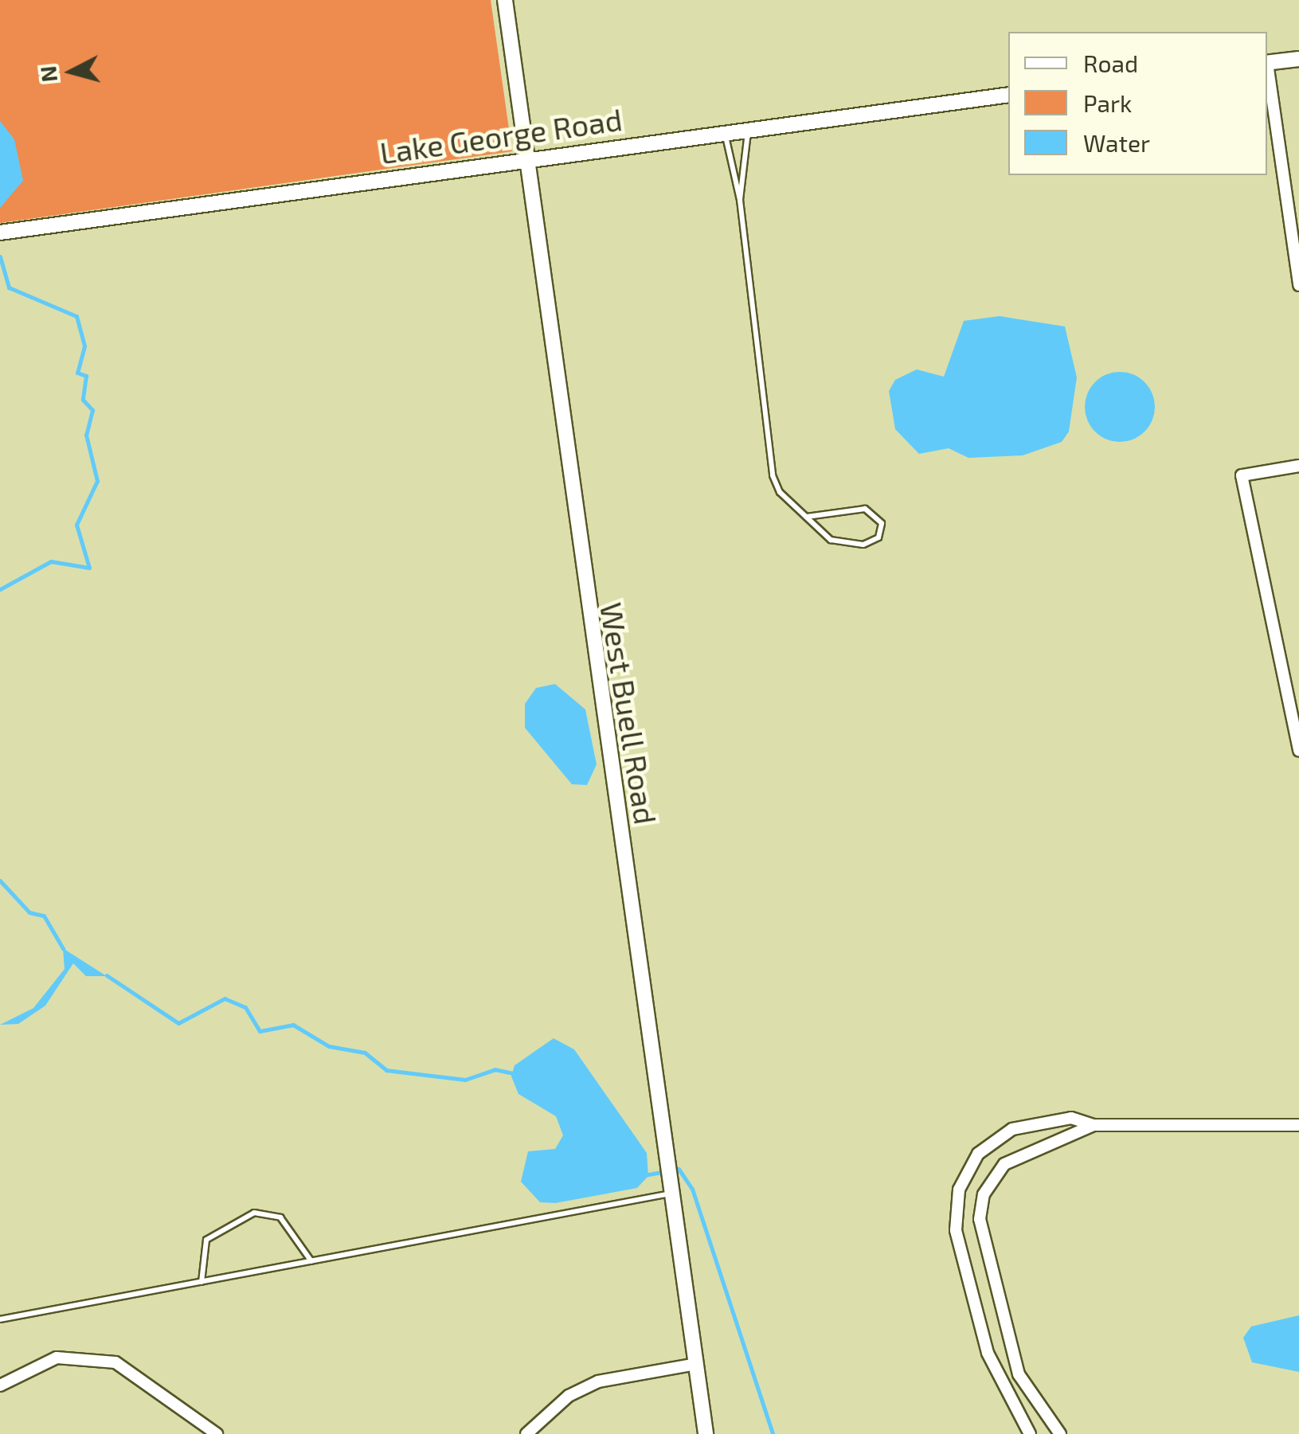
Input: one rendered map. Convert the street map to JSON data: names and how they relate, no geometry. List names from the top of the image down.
{
  "streets": {
    "street": ["Lake George Road", "West Buell Road"]
  },
  "crossings": [
    ["Lake George Road", "West Buell Road"]
  ],
  "legend": ["Road", "Park", "Water"],
  "north": "left"
}
